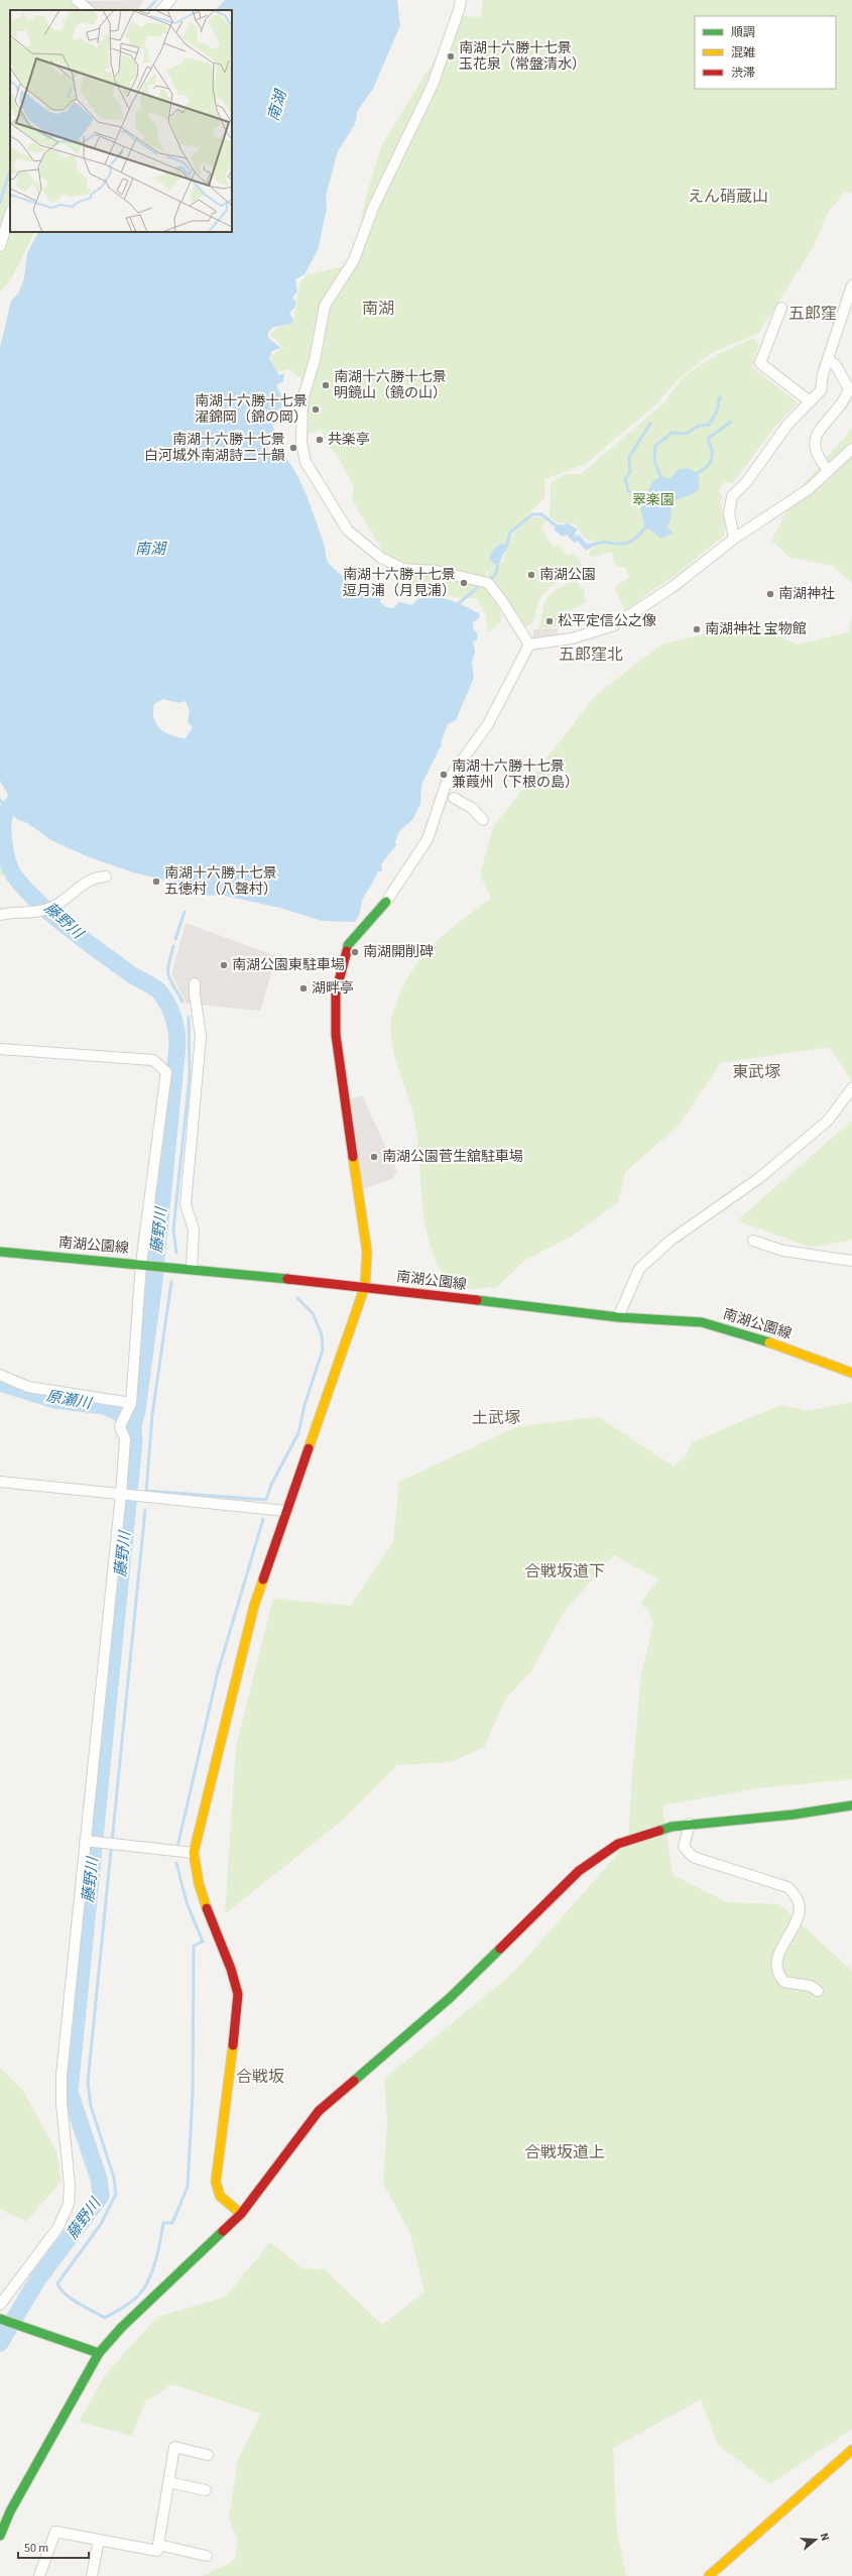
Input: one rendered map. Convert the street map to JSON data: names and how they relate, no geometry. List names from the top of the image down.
{
  "streets": {
    "street": ["南湖公園線"]
  },
  "districts": [
    "えん硝蔵山",
    "南湖",
    "五郎窪",
    "五郎窪北",
    "東武塚",
    "土武塚",
    "合戦坂道下",
    "合戦坂",
    "合戦坂道上"
  ],
  "water": ["南湖", "藤野川", "原瀬川"],
  "parks": ["翠楽園"],
  "places": [
    "南湖十六勝十七景 玉花泉（常盤清水）",
    "南湖十六勝十七景 明鏡山（鏡の山）",
    "南湖十六勝十七景 濯錦岡（錦の岡）",
    "共楽亭",
    "南湖十六勝十七景 白河城外南湖詩二十韻",
    "南湖公園",
    "南湖十六勝十七景 逗月浦（月見浦）",
    "南湖神社",
    "松平定信公之像",
    "南湖神社 宝物館",
    "南湖十六勝十七景 兼葭州（下根の島）",
    "南湖十六勝十七景 五徳村（八聲村）",
    "南湖開削碑",
    "南湖公園東駐車場",
    "湖畔亭",
    "南湖公園菅生舘駐車場"
  ],
  "legend": ["順調", "混雑", "渋滞"],
  "scale_bar": "50 m",
  "north": "right"
}
